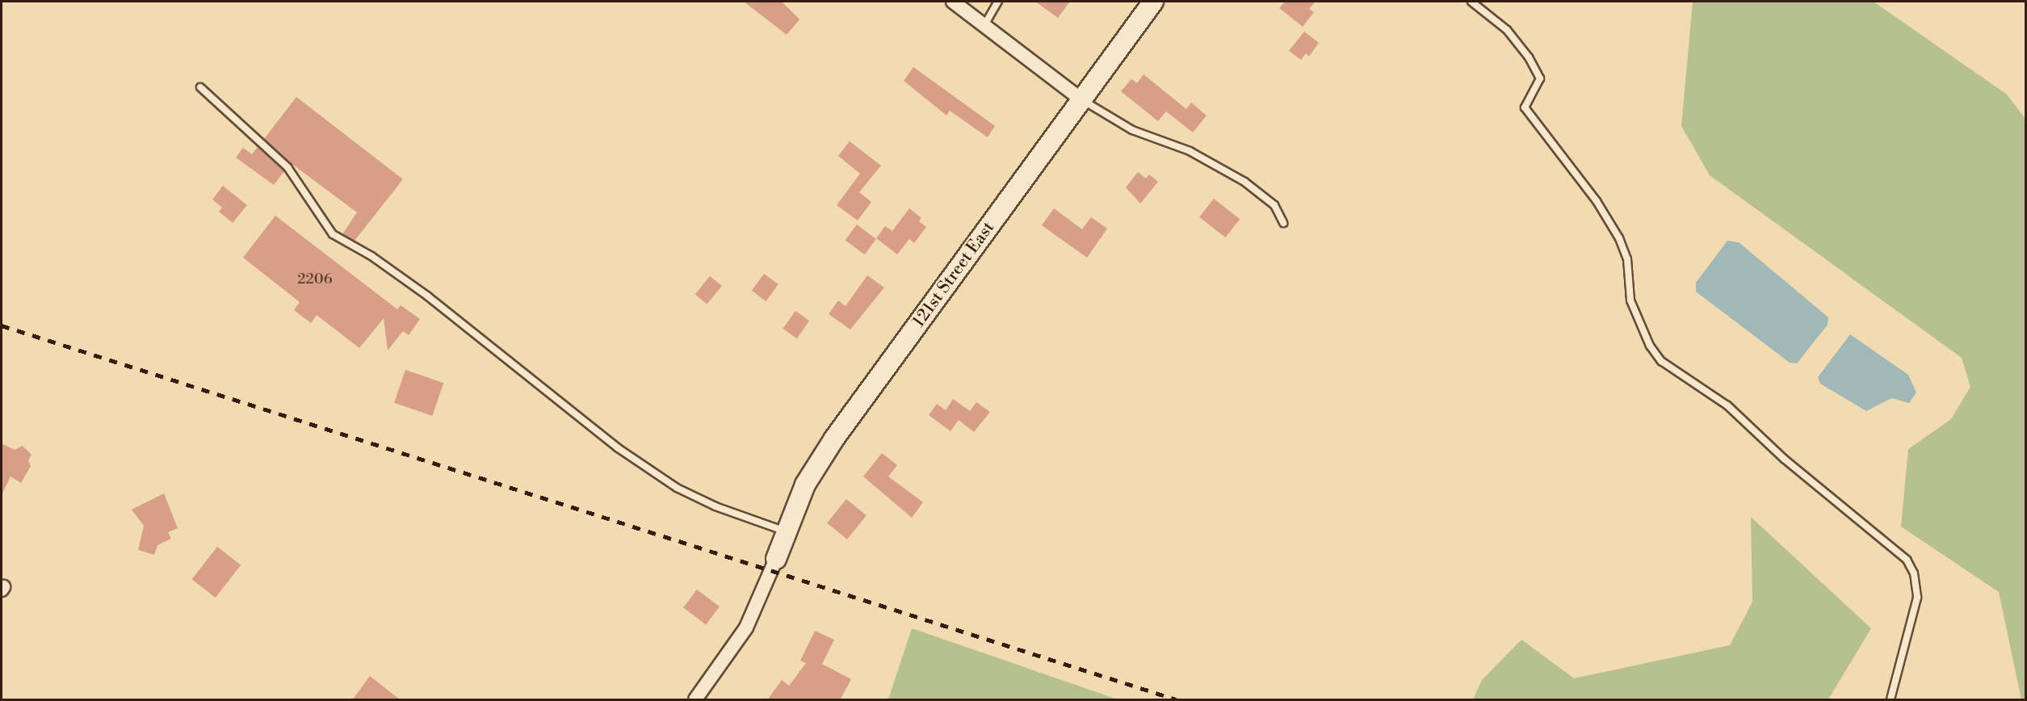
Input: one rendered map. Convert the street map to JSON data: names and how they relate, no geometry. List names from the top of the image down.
{
  "streets": {
    "street": ["121st Street East"]
  },
  "house_numbers": ["2206"]
}
